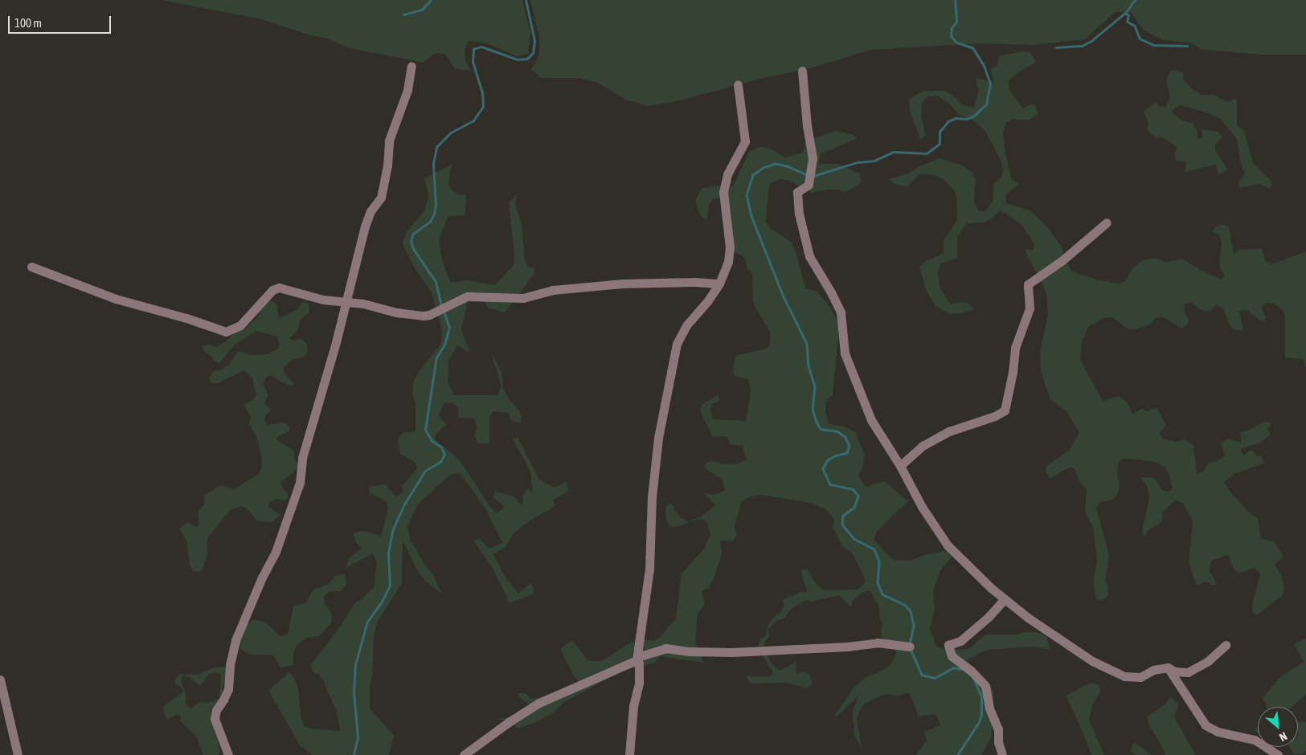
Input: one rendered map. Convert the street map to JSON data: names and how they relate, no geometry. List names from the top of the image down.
{
  "scale_bar": "100 m",
  "north": "bottom right"
}
